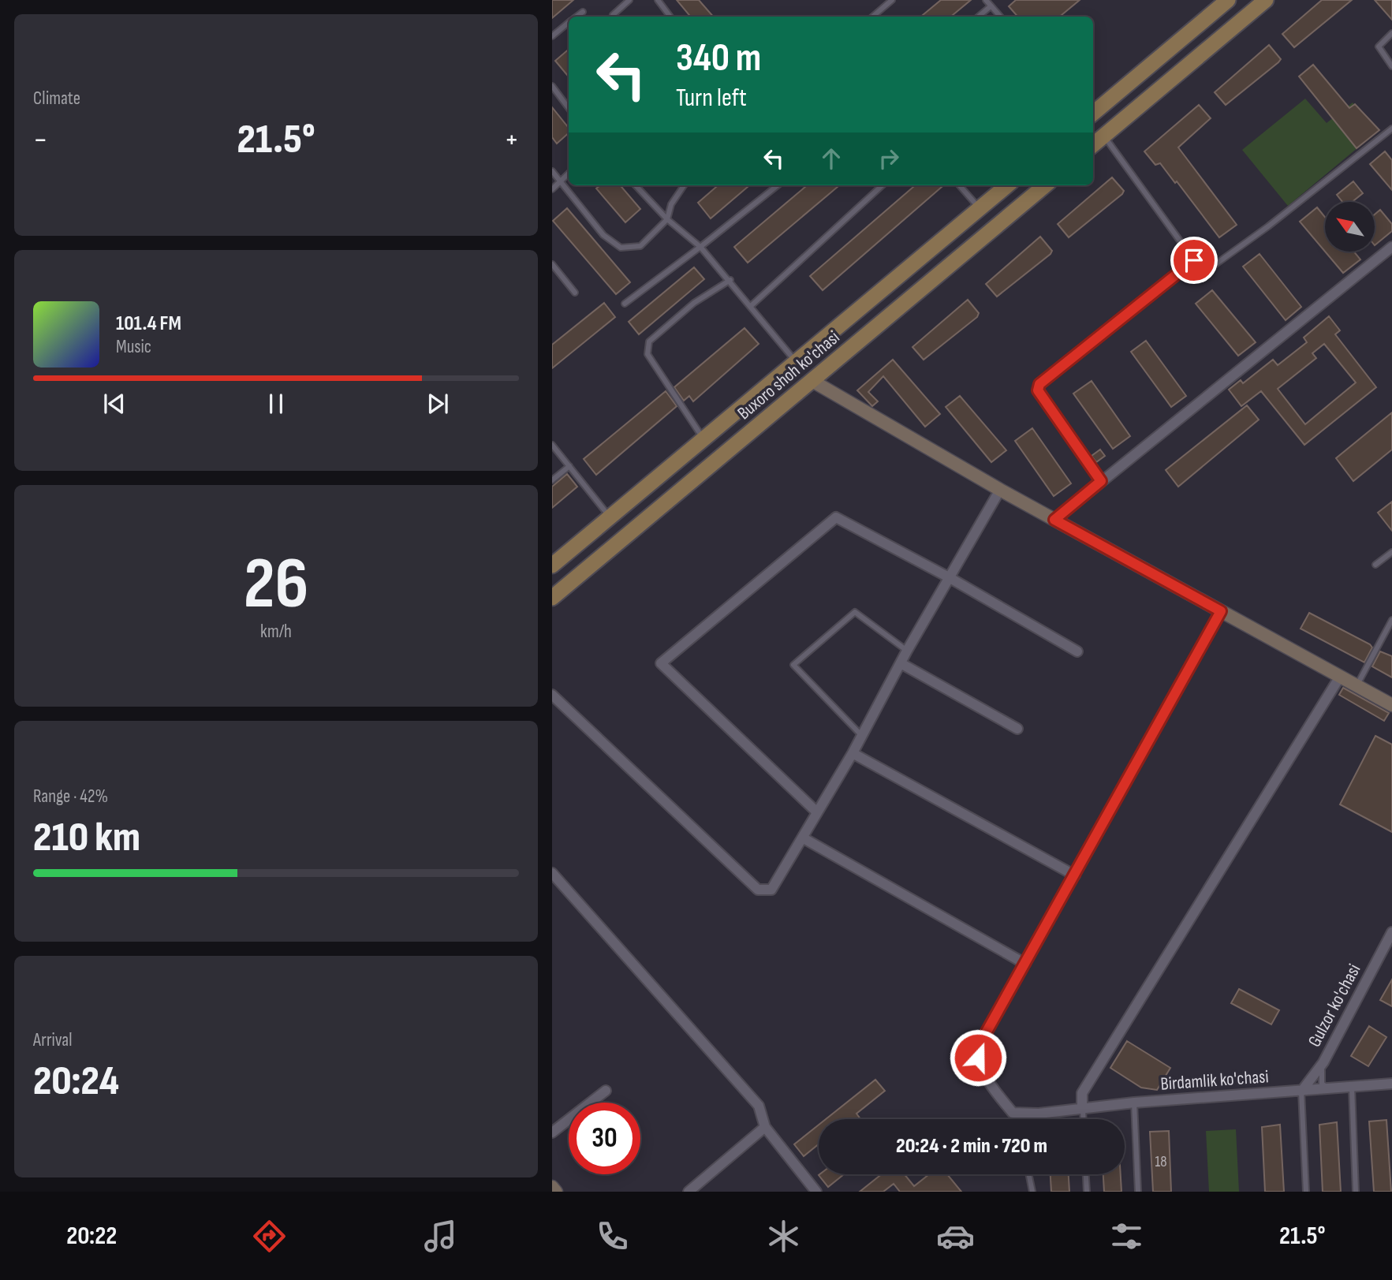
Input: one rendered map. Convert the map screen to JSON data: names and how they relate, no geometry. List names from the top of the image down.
{
  "streets": {
    "main road": ["Buxoro shoh ko'chasi"],
    "street": ["Gulzor ko'chasi", "Birdamlik ko'chasi"]
  },
  "crossings": [
    ["Gulzor ko'chasi", "Birdamlik ko'chasi"]
  ],
  "house_numbers": ["18"],
  "north": "top left",
  "page": {
    "tile": [
      "Climate",
      ["26", "km/h"],
      ["Range · 42%", "210 km"],
      ["Arrival", "20:24"]
    ],
    "turn": ["340 m", "Turn left"],
    "heat": ["−", "21.5°", "+"],
    "song": ["101.4 FM", "Music"],
    "limit": "30",
    "trip": "20:24 · 2 min · 720 m",
    "tabs": ["20:22", "21.5°"]
  }
}
